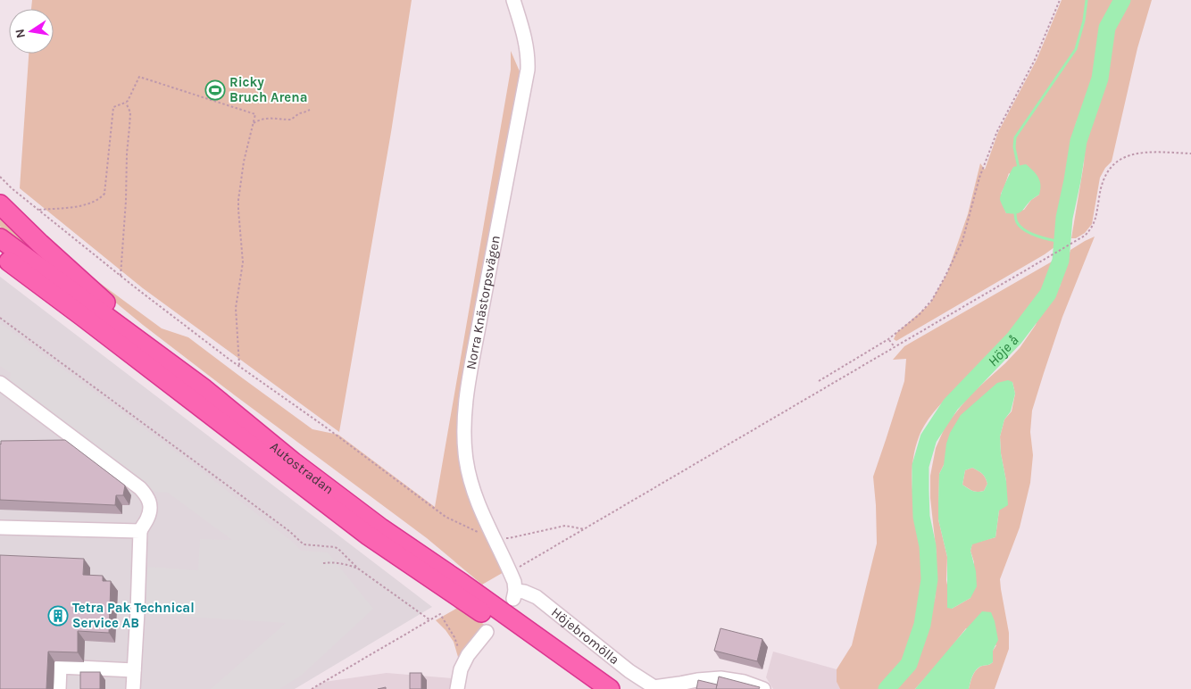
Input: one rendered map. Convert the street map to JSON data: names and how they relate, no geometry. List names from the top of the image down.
{
  "streets": {
    "highway": ["Autostradan"],
    "street": ["Norra Knästorpsvägen", "Höjebromölla"]
  },
  "crossings": [
    ["Norra Knästorpsvägen", "Höjebromölla"]
  ],
  "water": ["Höje å"],
  "places": {
    "sports": ["Ricky Bruch Arena"],
    "building": ["Tetra Pak Technical Service AB"]
  },
  "north": "left"
}
